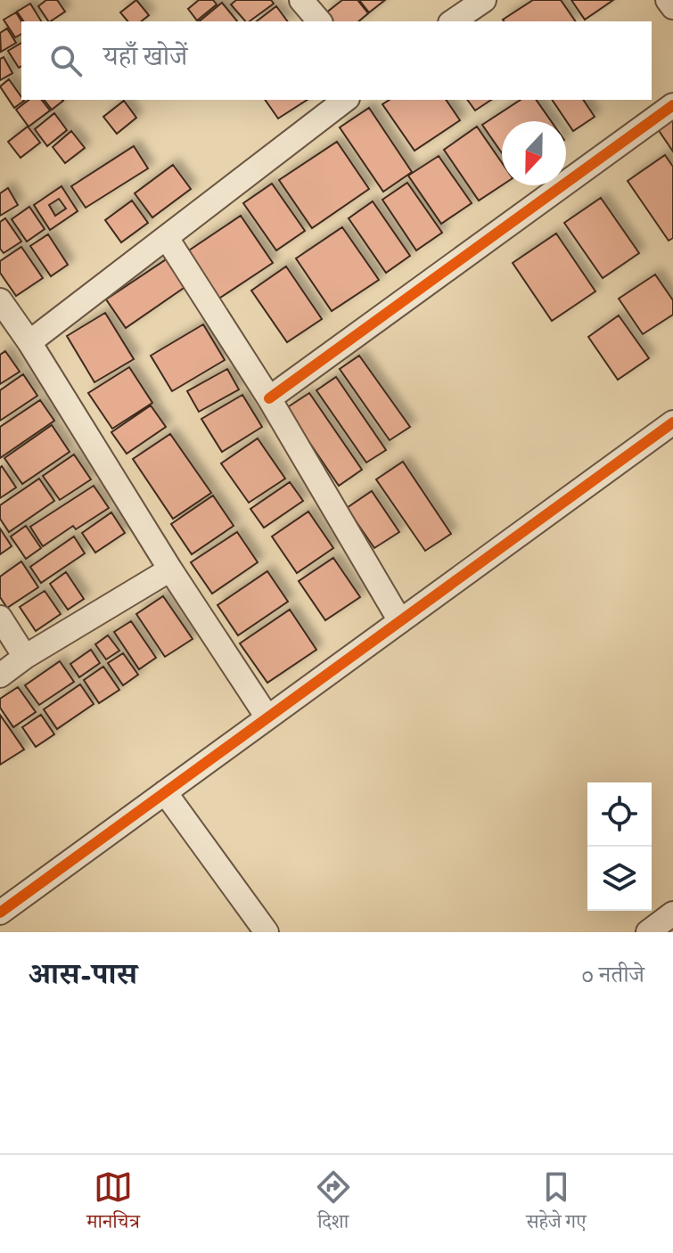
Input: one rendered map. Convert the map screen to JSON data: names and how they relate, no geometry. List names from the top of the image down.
{
  "north": "bottom",
  "page": {
    "search": "यहाँ खोजें",
    "heading": ["आस-पास", "0 नतीजे"],
    "nav": ["मानचित्र", "दिशा", "सहेजे गए"]
  }
}
